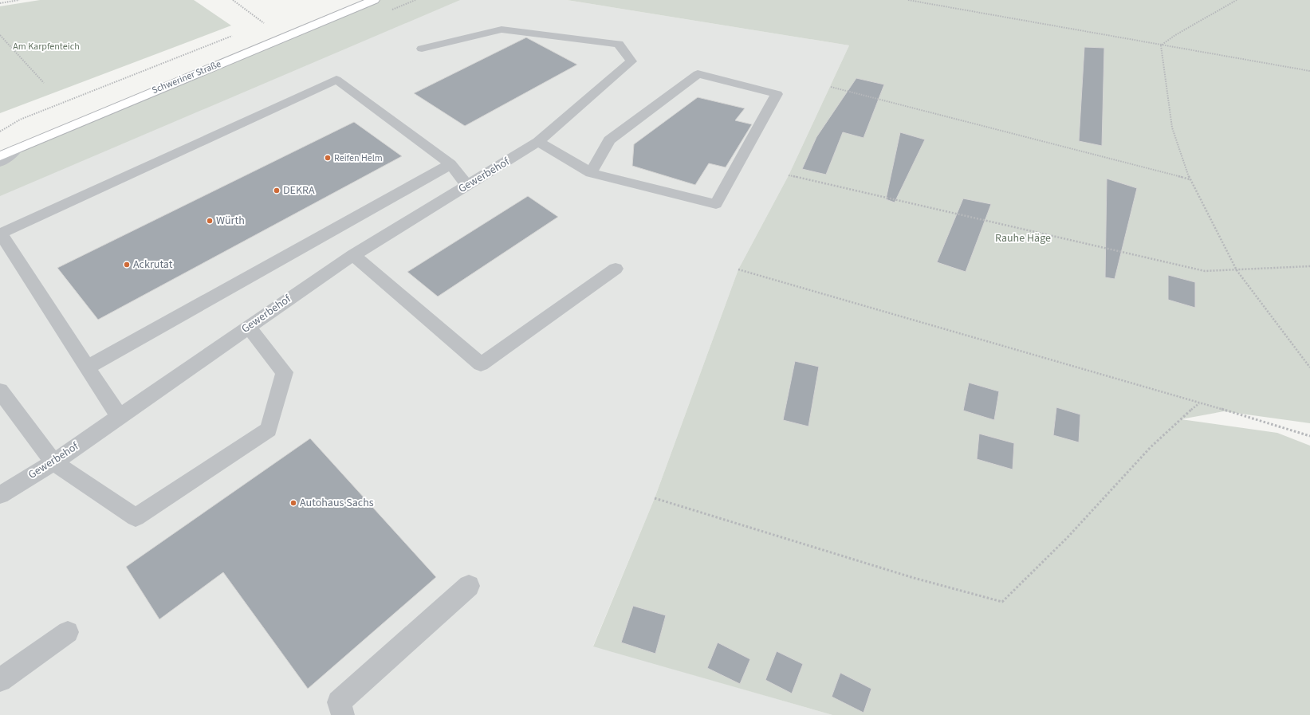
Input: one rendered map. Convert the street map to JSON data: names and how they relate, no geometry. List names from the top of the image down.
{
  "streets": {
    "main road": ["Schweriner Straße"],
    "street": ["Gewerbehof"]
  },
  "parks": ["Am Karpfenteich", "Rauhe Häge"],
  "places": [
    "Reifen Helm",
    "DEKRA",
    "Würth",
    "Ackrutat",
    "Autohaus Sachs"
  ]
}
